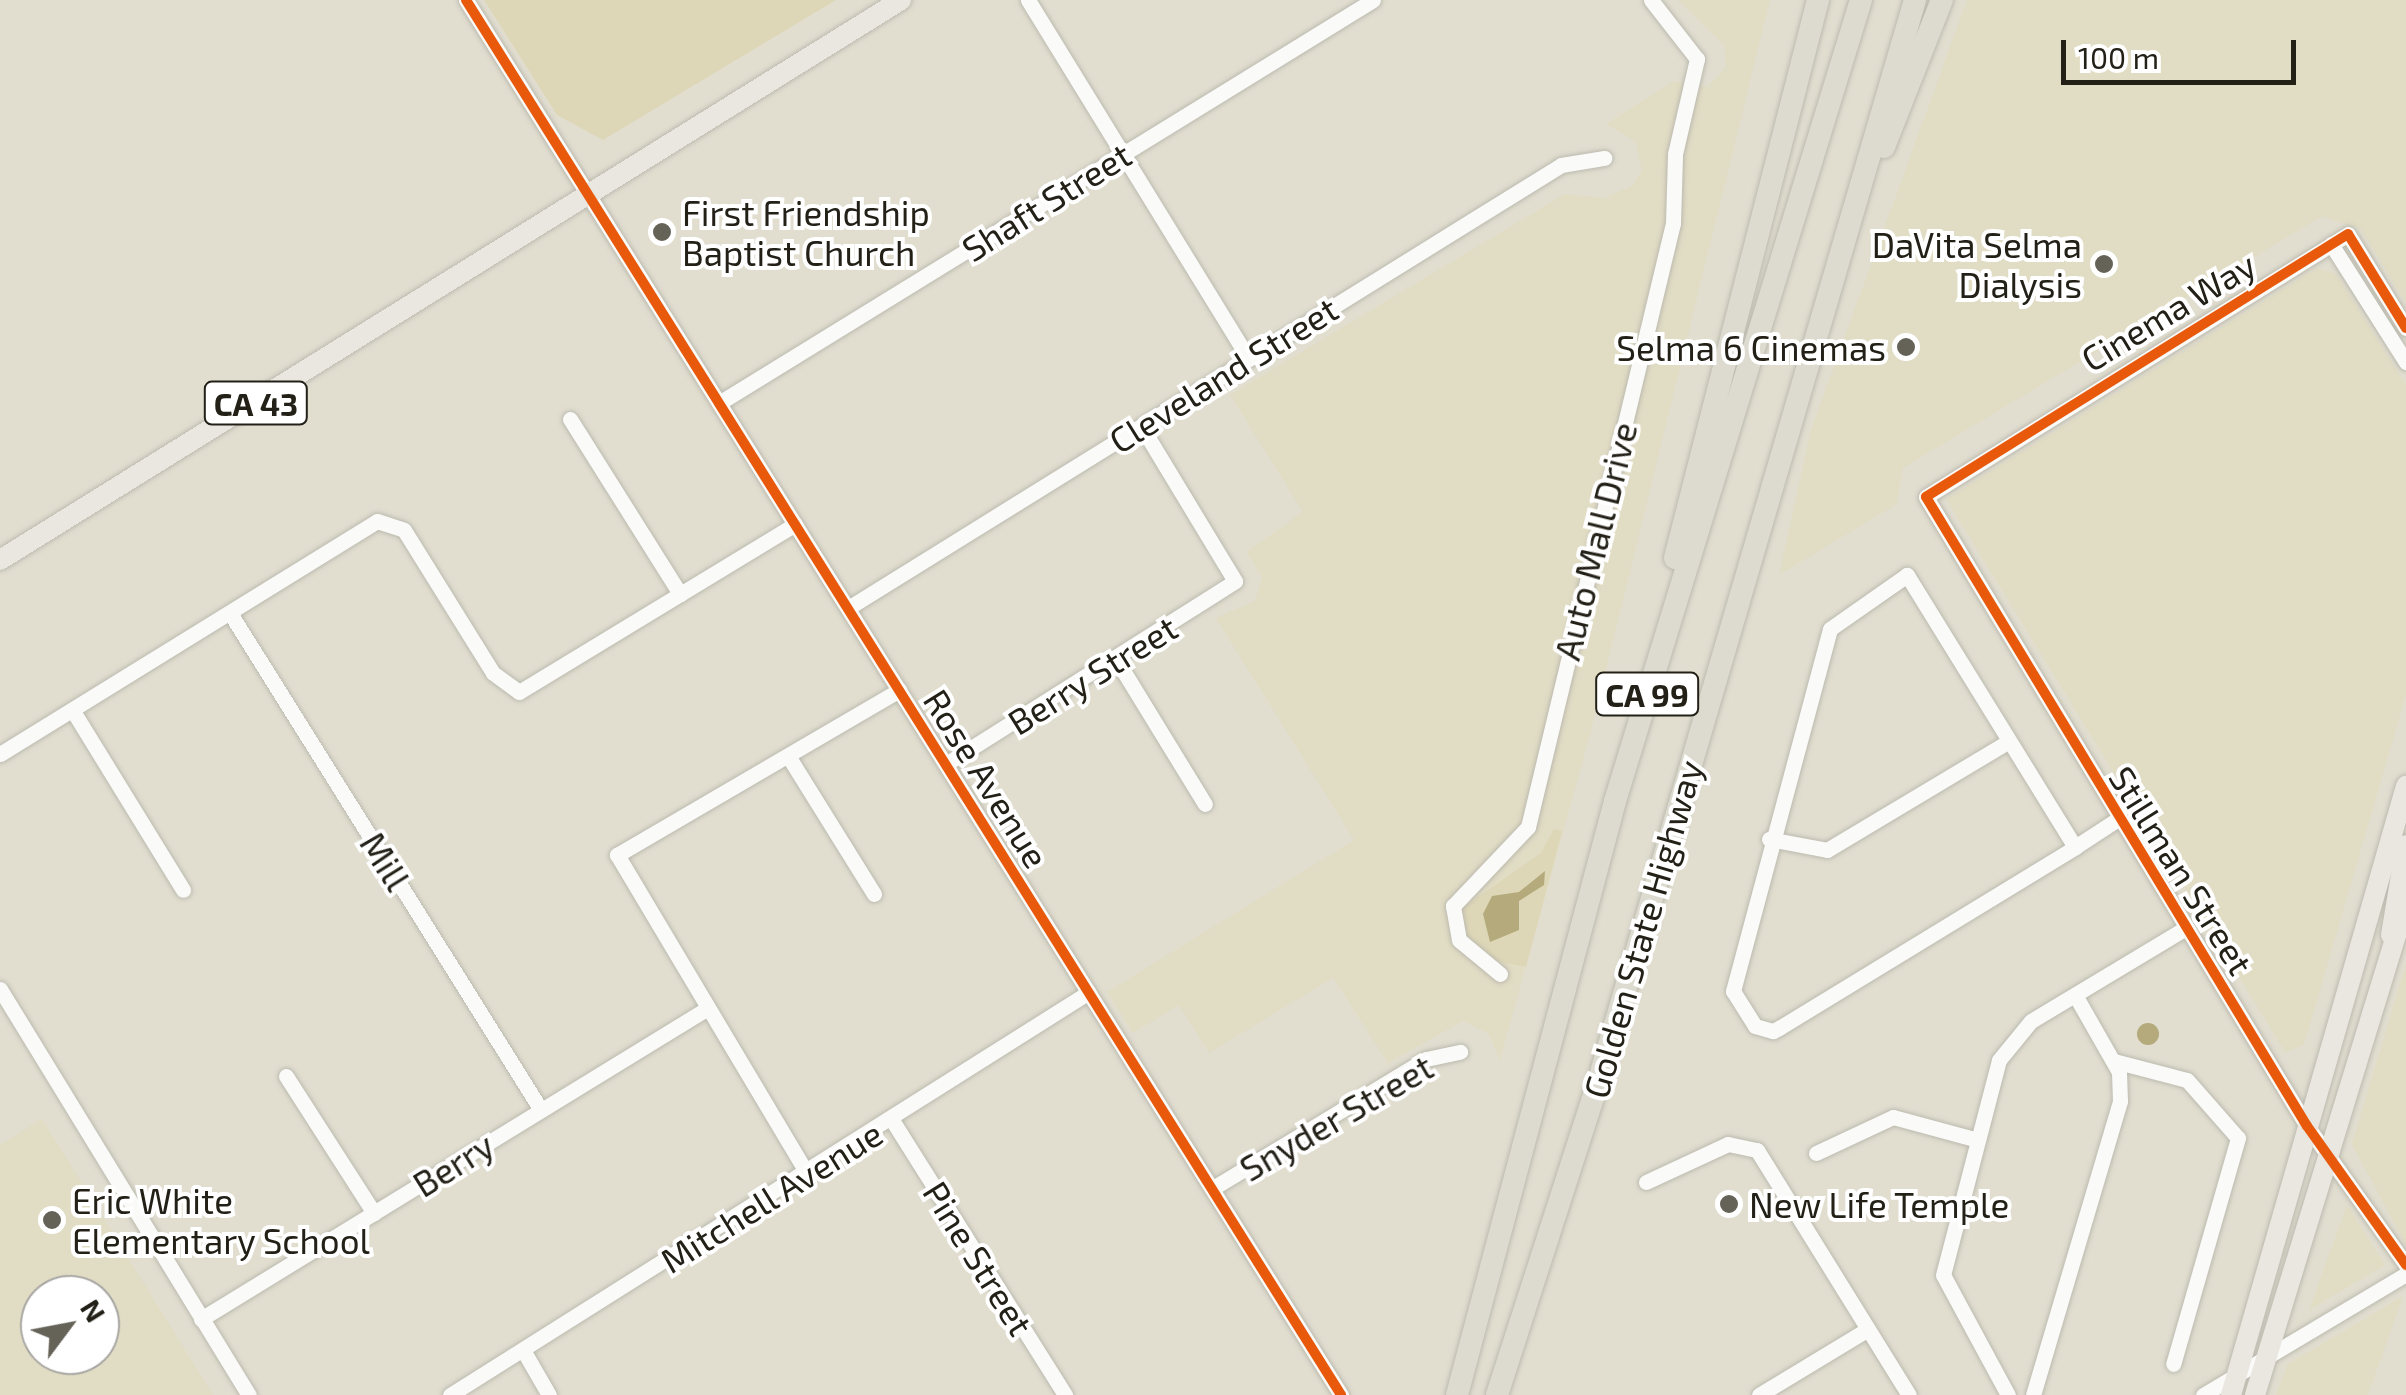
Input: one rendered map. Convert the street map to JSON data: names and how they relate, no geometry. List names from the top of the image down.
{
  "streets": {
    "highway": ["CA 99", "Golden State Highway"],
    "main road": ["CA 43"],
    "street": [
      "Shaft Street",
      "Cinema Way",
      "Cleveland Street",
      "Auto Mall Drive",
      "Berry Street",
      "Rose Avenue",
      "Mill",
      "Stillman Street",
      "Snyder Street",
      "Berry",
      "Mitchell Avenue",
      "Pine Street"
    ]
  },
  "crossings": [
    ["Shaft Street", "Rose Avenue"],
    ["Cinema Way", "Stillman Street"],
    ["Cleveland Street", "Berry Street"],
    ["Cleveland Street", "Rose Avenue"],
    ["CA 43", "Rose Avenue"],
    ["Berry Street", "Rose Avenue"],
    ["Rose Avenue", "Snyder Street"],
    ["Rose Avenue", "Mitchell Avenue"],
    ["Mill", "Berry"],
    ["Mitchell Avenue", "Pine Street"]
  ],
  "places": [
    "First Friendship Baptist Church",
    "DaVita Selma Dialysis",
    "Selma 6 Cinemas",
    "New Life Temple",
    "Eric White Elementary School"
  ],
  "scale_bar": "100 m",
  "north": "top right"
}
